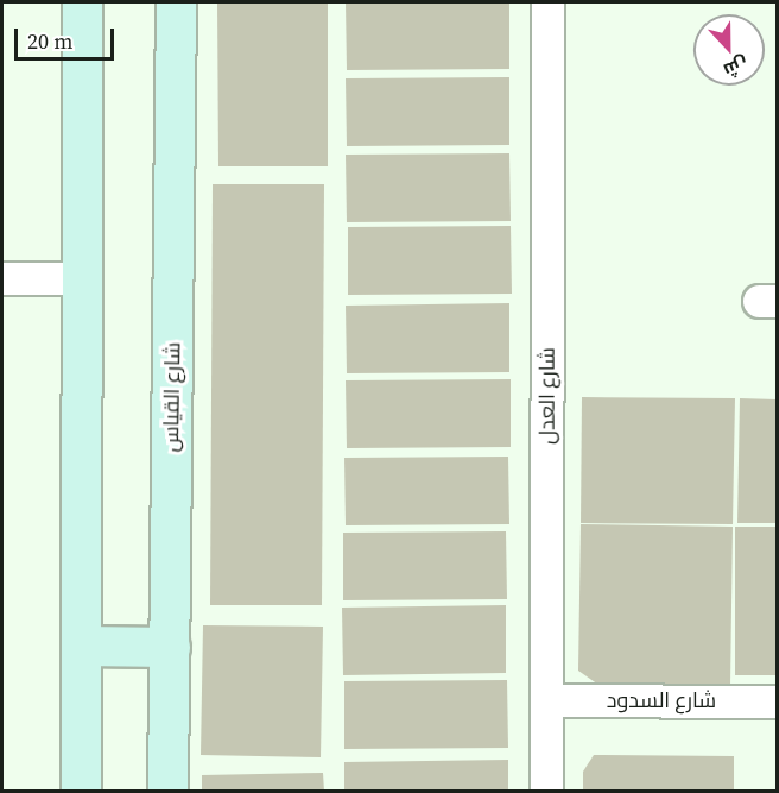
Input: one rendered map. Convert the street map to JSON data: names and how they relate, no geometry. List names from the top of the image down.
{
  "streets": {
    "street": ["شارع العدل", "شارع القياس", "شارع السدود"]
  },
  "crossings": [
    ["شارع العدل", "شارع السدود"]
  ],
  "scale_bar": "20 m",
  "north": "bottom"
}
